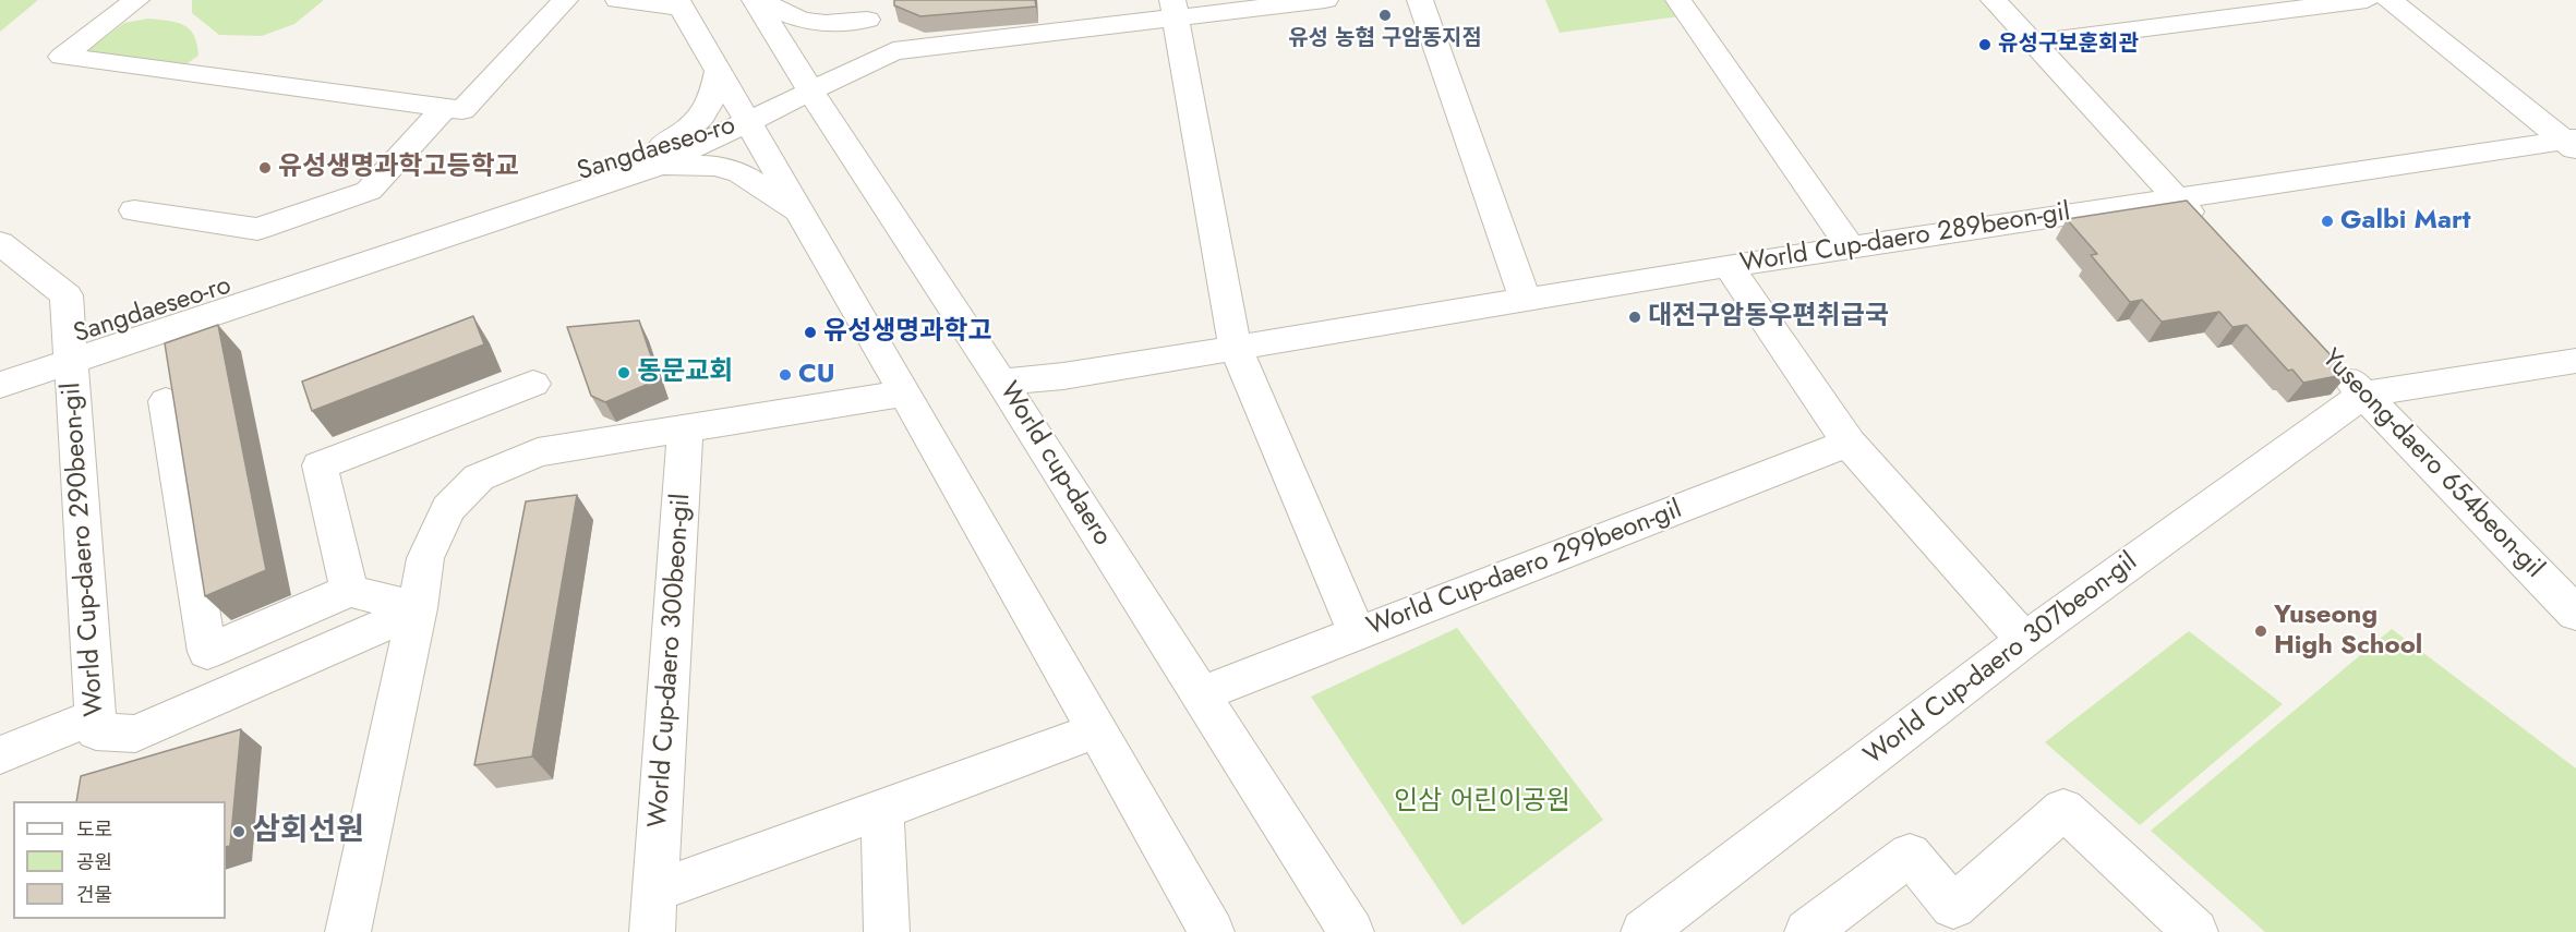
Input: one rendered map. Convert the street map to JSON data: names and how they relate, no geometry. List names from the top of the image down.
{
  "streets": {
    "street": [
      "Sangdaeseo-ro",
      "World Cup-daero 289beon-gil",
      "World cup-daero",
      "Yuseong-daero 654beon-gil",
      "World Cup-daero 290beon-gil",
      "World Cup-daero 299beon-gil",
      "World Cup-daero 307beon-gil",
      "World Cup-daero 300beon-gil"
    ]
  },
  "crossings": [
    ["Sangdaeseo-ro", "World cup-daero"],
    ["Sangdaeseo-ro", "World Cup-daero 290beon-gil"],
    ["World Cup-daero 289beon-gil", "World cup-daero"],
    ["World cup-daero", "World Cup-daero 299beon-gil"],
    ["Yuseong-daero 654beon-gil", "World Cup-daero 307beon-gil"]
  ],
  "parks": ["인삼 어린이공원"],
  "places": [
    "유성 농협 구암동지점",
    "유성구보훈회관",
    "유성생명과학고등학교",
    "Galbi Mart",
    "대전구암동우편취급국",
    "유성생명과학고",
    "동문교회",
    "CU",
    "Yuseong High School",
    "삼회선원"
  ],
  "legend": ["도로", "공원", "건물"]
}
